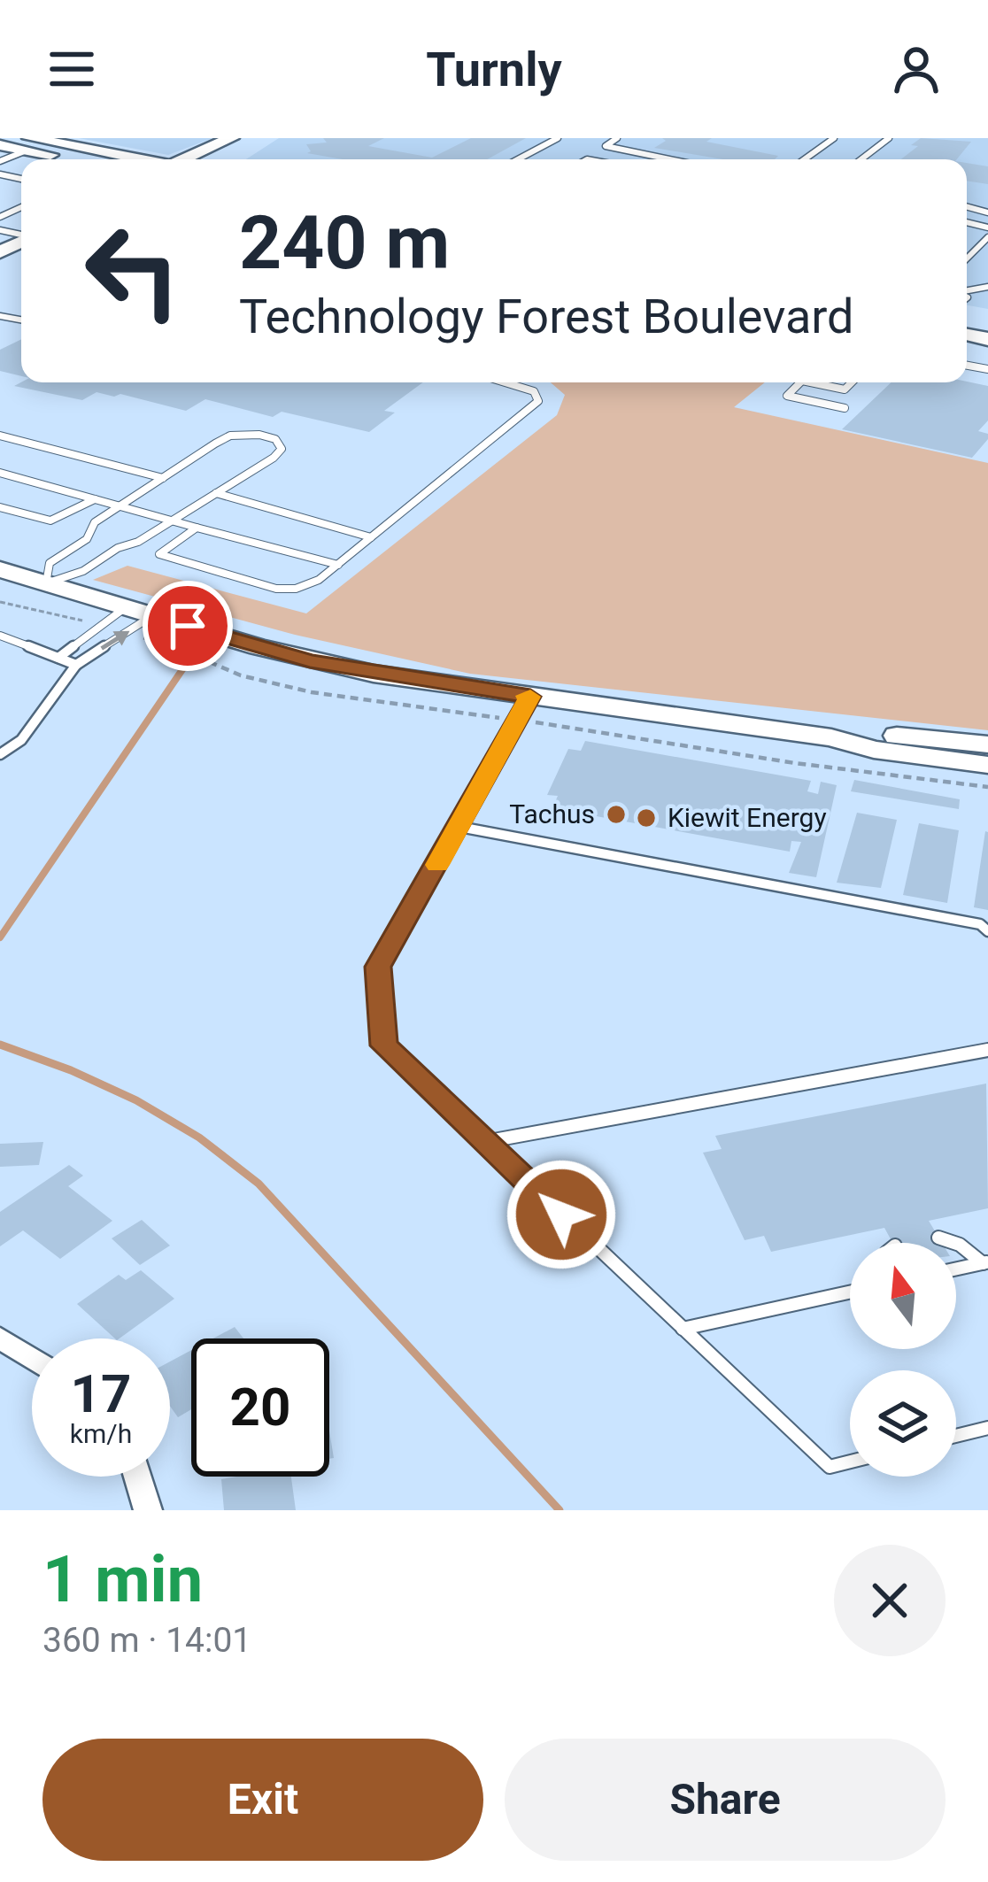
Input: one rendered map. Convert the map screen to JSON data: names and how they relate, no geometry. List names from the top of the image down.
{
  "places": ["Tachus", "Kiewit Energy"],
  "north": "top",
  "page": {
    "header": "Turnly",
    "turn": ["240 m", "Technology Forest Boulevard"],
    "speed": "17 km/h",
    "limit": "20",
    "heading": ["1 min", "360 m · 14:01"],
    "buttons": ["Exit", "Share"]
  }
}
